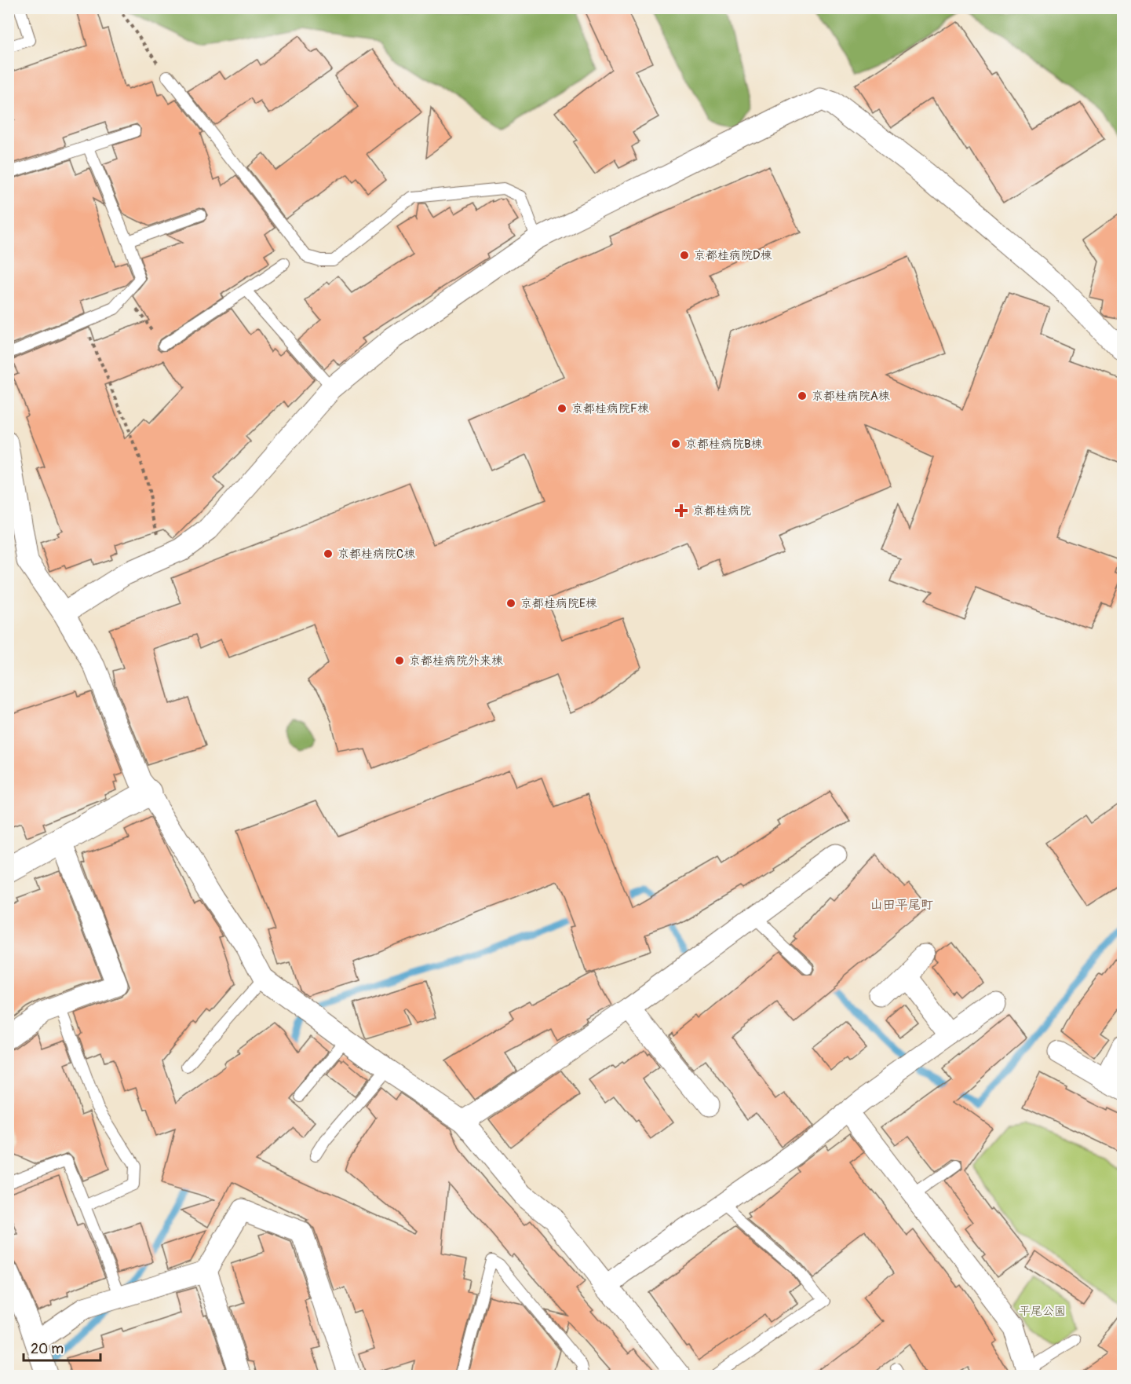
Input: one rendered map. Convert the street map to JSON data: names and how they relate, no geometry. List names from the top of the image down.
{
  "districts": ["山田平尾町"],
  "parks": ["平尾公園"],
  "places": {
    "other": [
      "京都桂病院D棟",
      "京都桂病院A棟",
      "京都桂病院F棟",
      "京都桂病院B棟",
      "京都桂病院C棟",
      "京都桂病院E棟",
      "京都桂病院外来棟"
    ],
    "health": ["京都桂病院"]
  },
  "scale_bar": "20 m"
}
